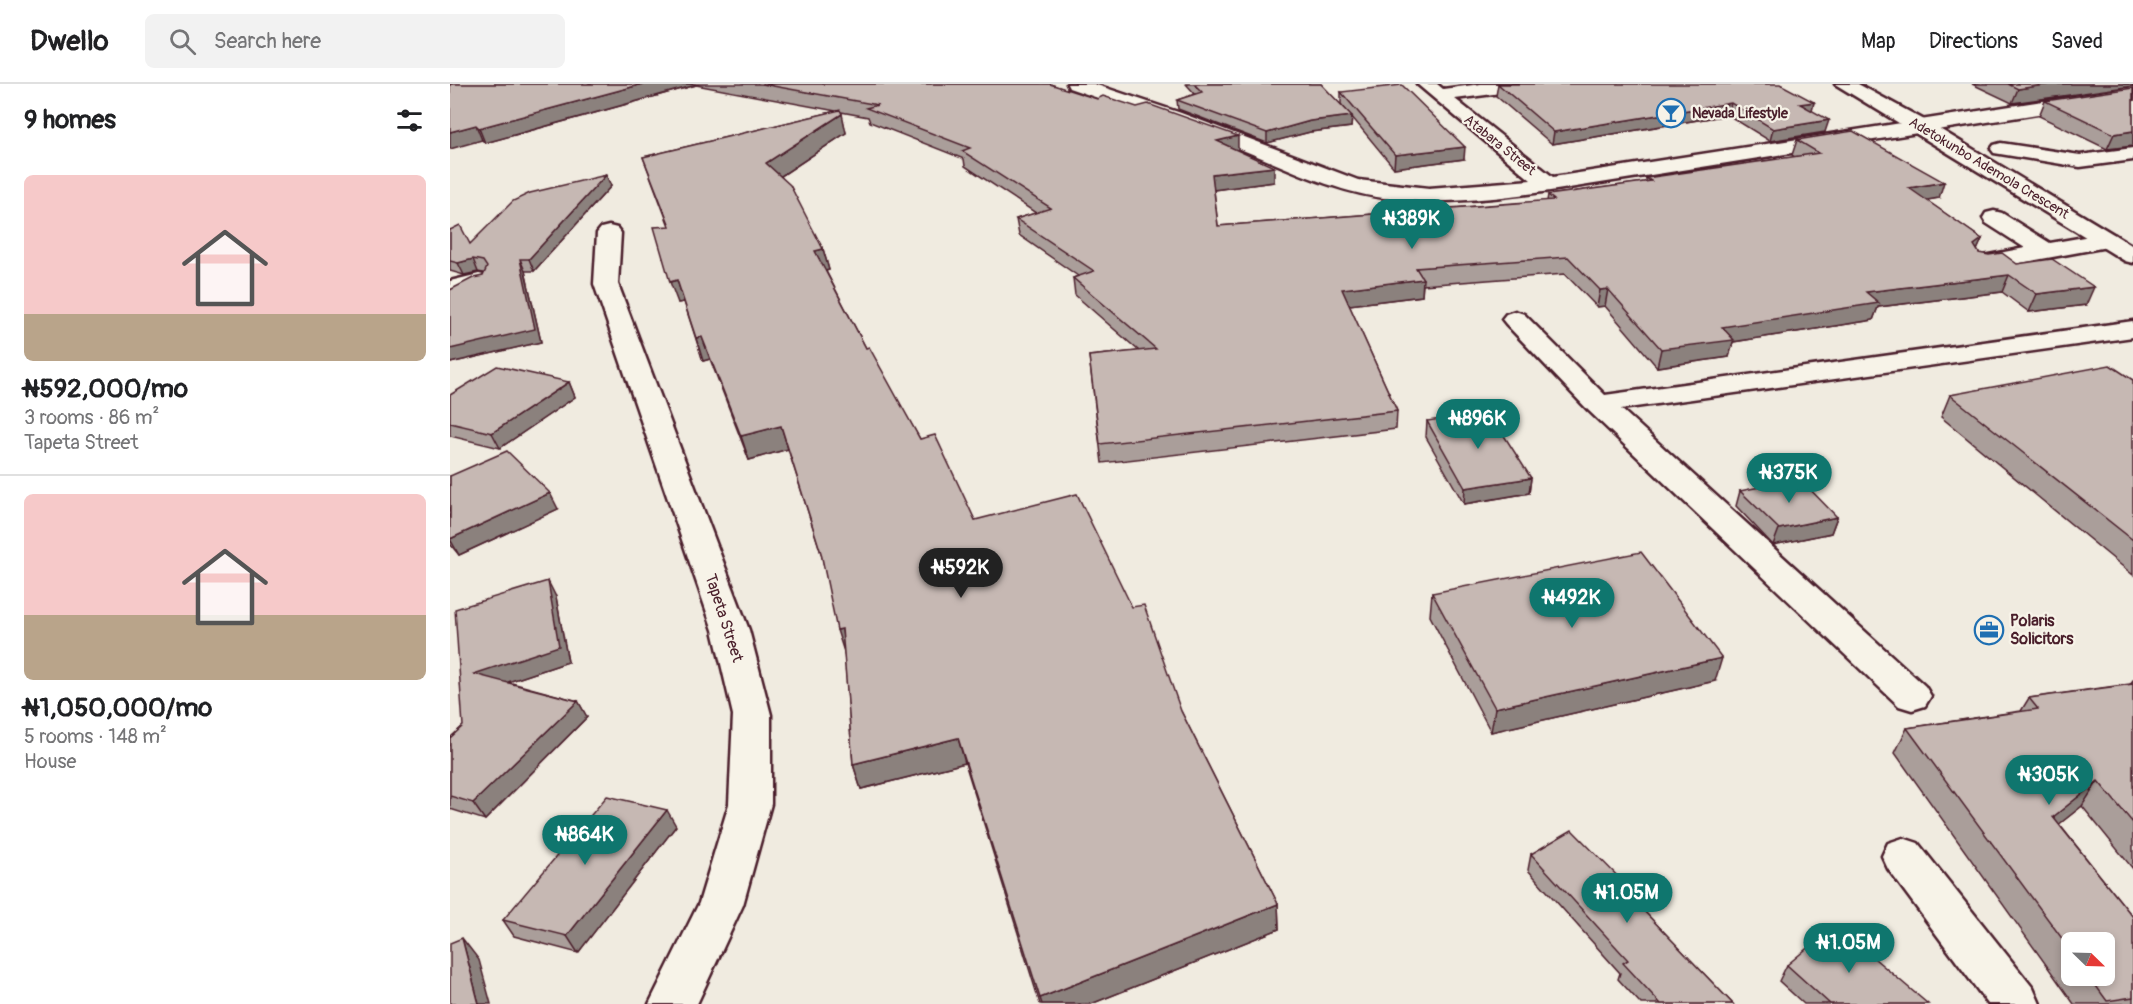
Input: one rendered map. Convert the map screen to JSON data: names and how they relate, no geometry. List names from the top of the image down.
{
  "streets": {
    "street": ["Atabara Street", "Adetokunbo Ademola Crescent", "Tapeta Street"]
  },
  "places": {
    "bar": ["Nevada Lifestyle"],
    "office": ["Polaris Solicitors"]
  },
  "north": "bottom right",
  "page": {
    "header": "Dwello",
    "search": "Search here",
    "nav": ["Map", "Directions", "Saved"],
    "heading": "9 homes",
    "list": [
      {
        "name": "₦592,000/mo",
        "note": "3 rooms · 86 m² · Tapeta Street"
      },
      {
        "name": "₦1,050,000/mo",
        "note": "5 rooms · 148 m² · House"
      }
    ],
    "price": [
      "₦389K",
      "₦896K",
      "₦375K",
      "₦592K",
      "₦492K",
      "₦305K",
      "₦864K",
      "₦1.05M",
      "₦1.05M"
    ]
  }
}
